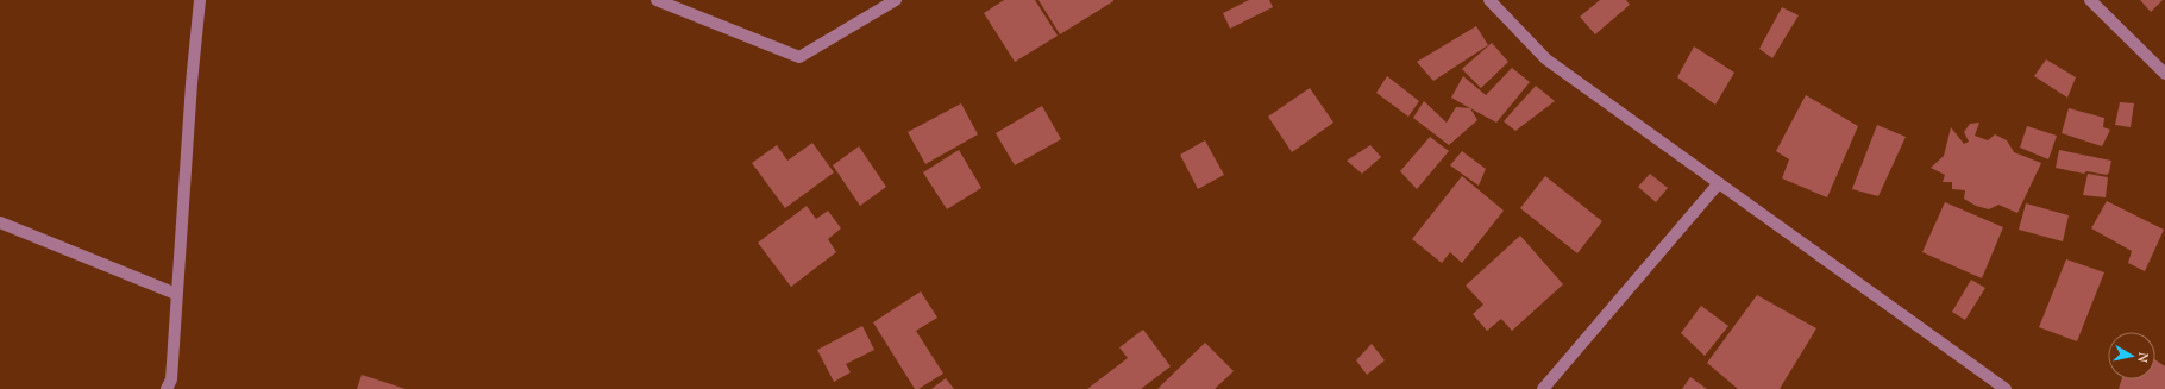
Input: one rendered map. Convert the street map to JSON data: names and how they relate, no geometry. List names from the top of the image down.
{
  "north": "right"
}
